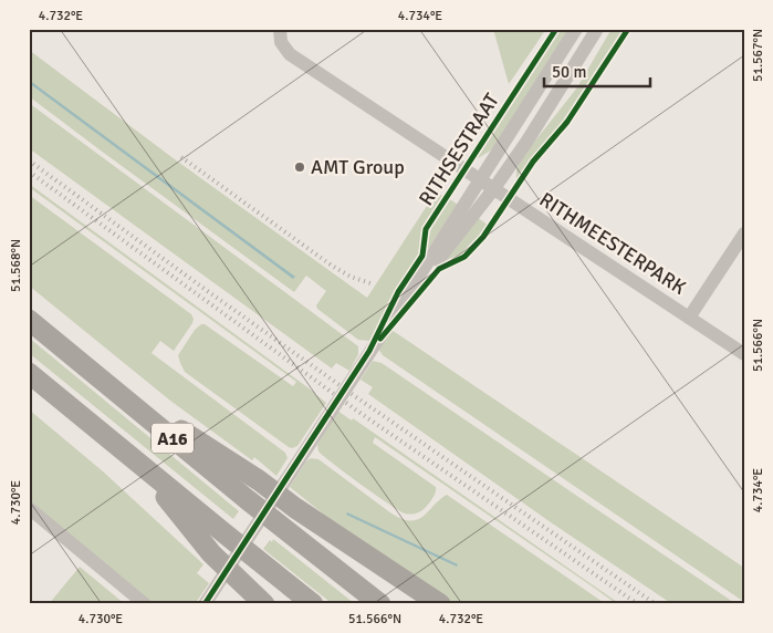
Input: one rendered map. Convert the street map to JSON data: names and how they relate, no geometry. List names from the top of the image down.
{
  "streets": {
    "highway": ["A16"],
    "street": ["RITHSESTRAAT", "RITHMEESTERPARK"]
  },
  "crossings": [
    ["RITHSESTRAAT", "RITHMEESTERPARK"]
  ],
  "places": ["AMT Group"],
  "scale_bar": "50 m",
  "coordinates": [
    "4.732°E",
    "4.734°E",
    "51.567°N",
    "51.568°N",
    "51.566°N",
    "4.730°E"
  ]
}
